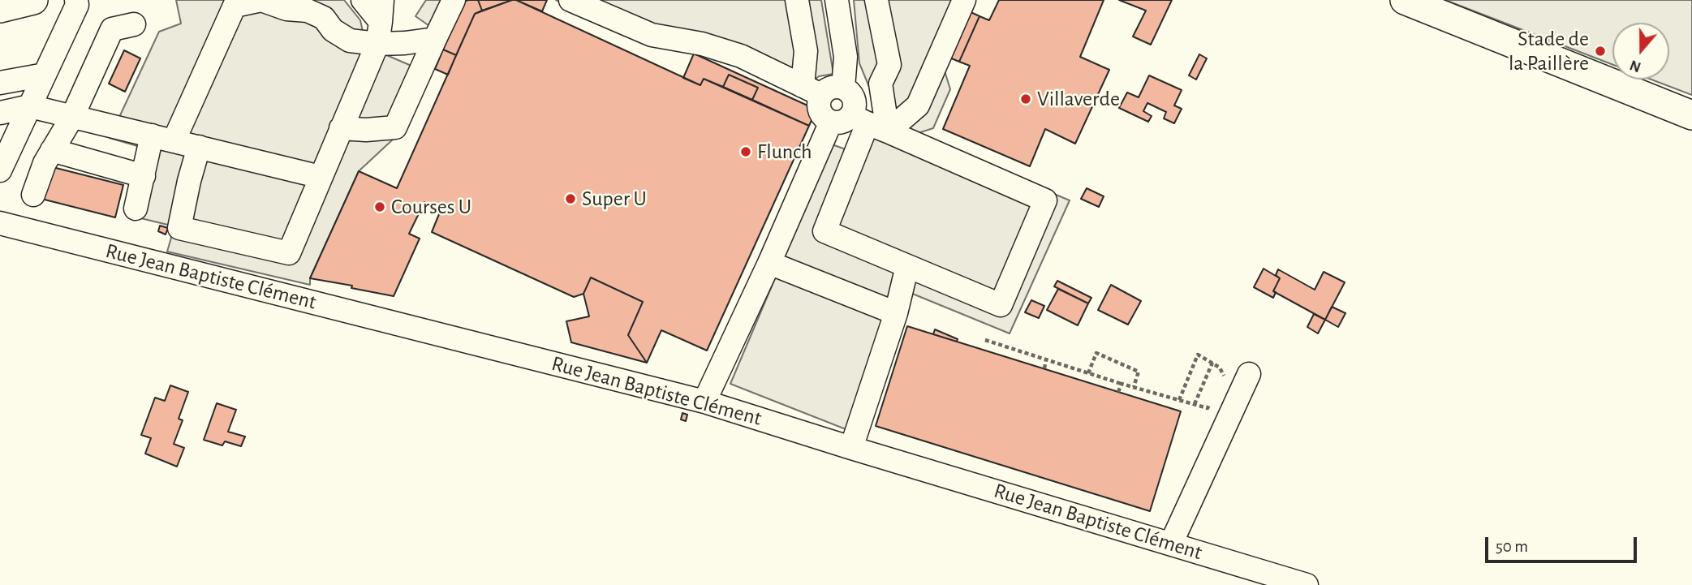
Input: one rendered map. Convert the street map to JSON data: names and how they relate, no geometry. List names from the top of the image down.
{
  "streets": {
    "street": ["Rue Jean Baptiste Clément"]
  },
  "places": [
    "Stade de la Paillère",
    "Villaverde",
    "Flunch",
    "Super U",
    "Courses U"
  ],
  "scale_bar": "50 m",
  "north": "bottom"
}
